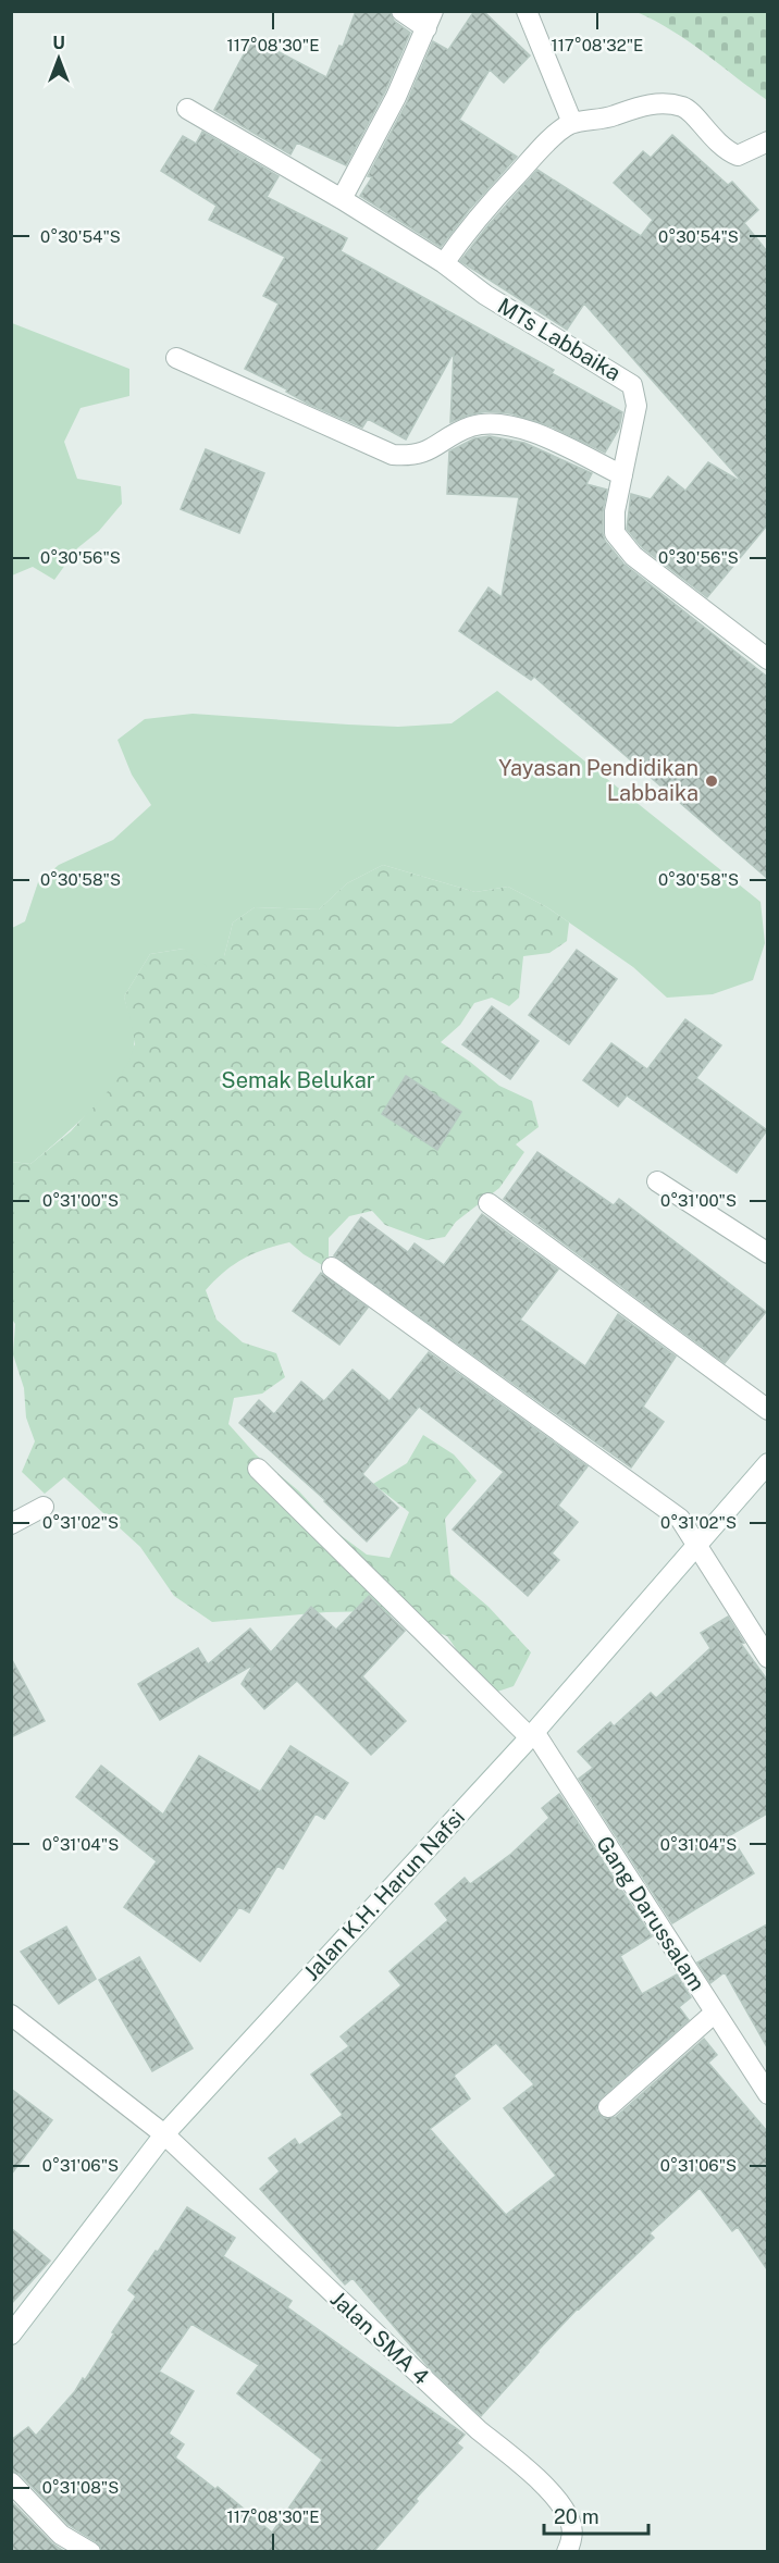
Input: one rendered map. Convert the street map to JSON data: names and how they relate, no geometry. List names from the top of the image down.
{
  "streets": {
    "street": [
      "MTs Labbaika",
      "Jalan K.H. Harun Nafsi",
      "Gang Darussalam",
      "Jalan SMA 4"
    ]
  },
  "crossings": [
    ["Jalan K.H. Harun Nafsi", "Gang Darussalam"],
    ["Jalan K.H. Harun Nafsi", "Jalan SMA 4"]
  ],
  "parks": ["Semak Belukar"],
  "places": ["Yayasan Pendidikan Labbaika"],
  "scale_bar": "20 m",
  "north": "top",
  "coordinates": [
    "117°08'30\"E",
    "117°08'32\"E",
    "0°30'54\"S",
    "0°30'56\"S",
    "0°30'58\"S",
    "0°31'00\"S",
    "0°31'02\"S",
    "0°31'04\"S",
    "0°31'06\"S",
    "0°31'08\"S"
  ]
}
